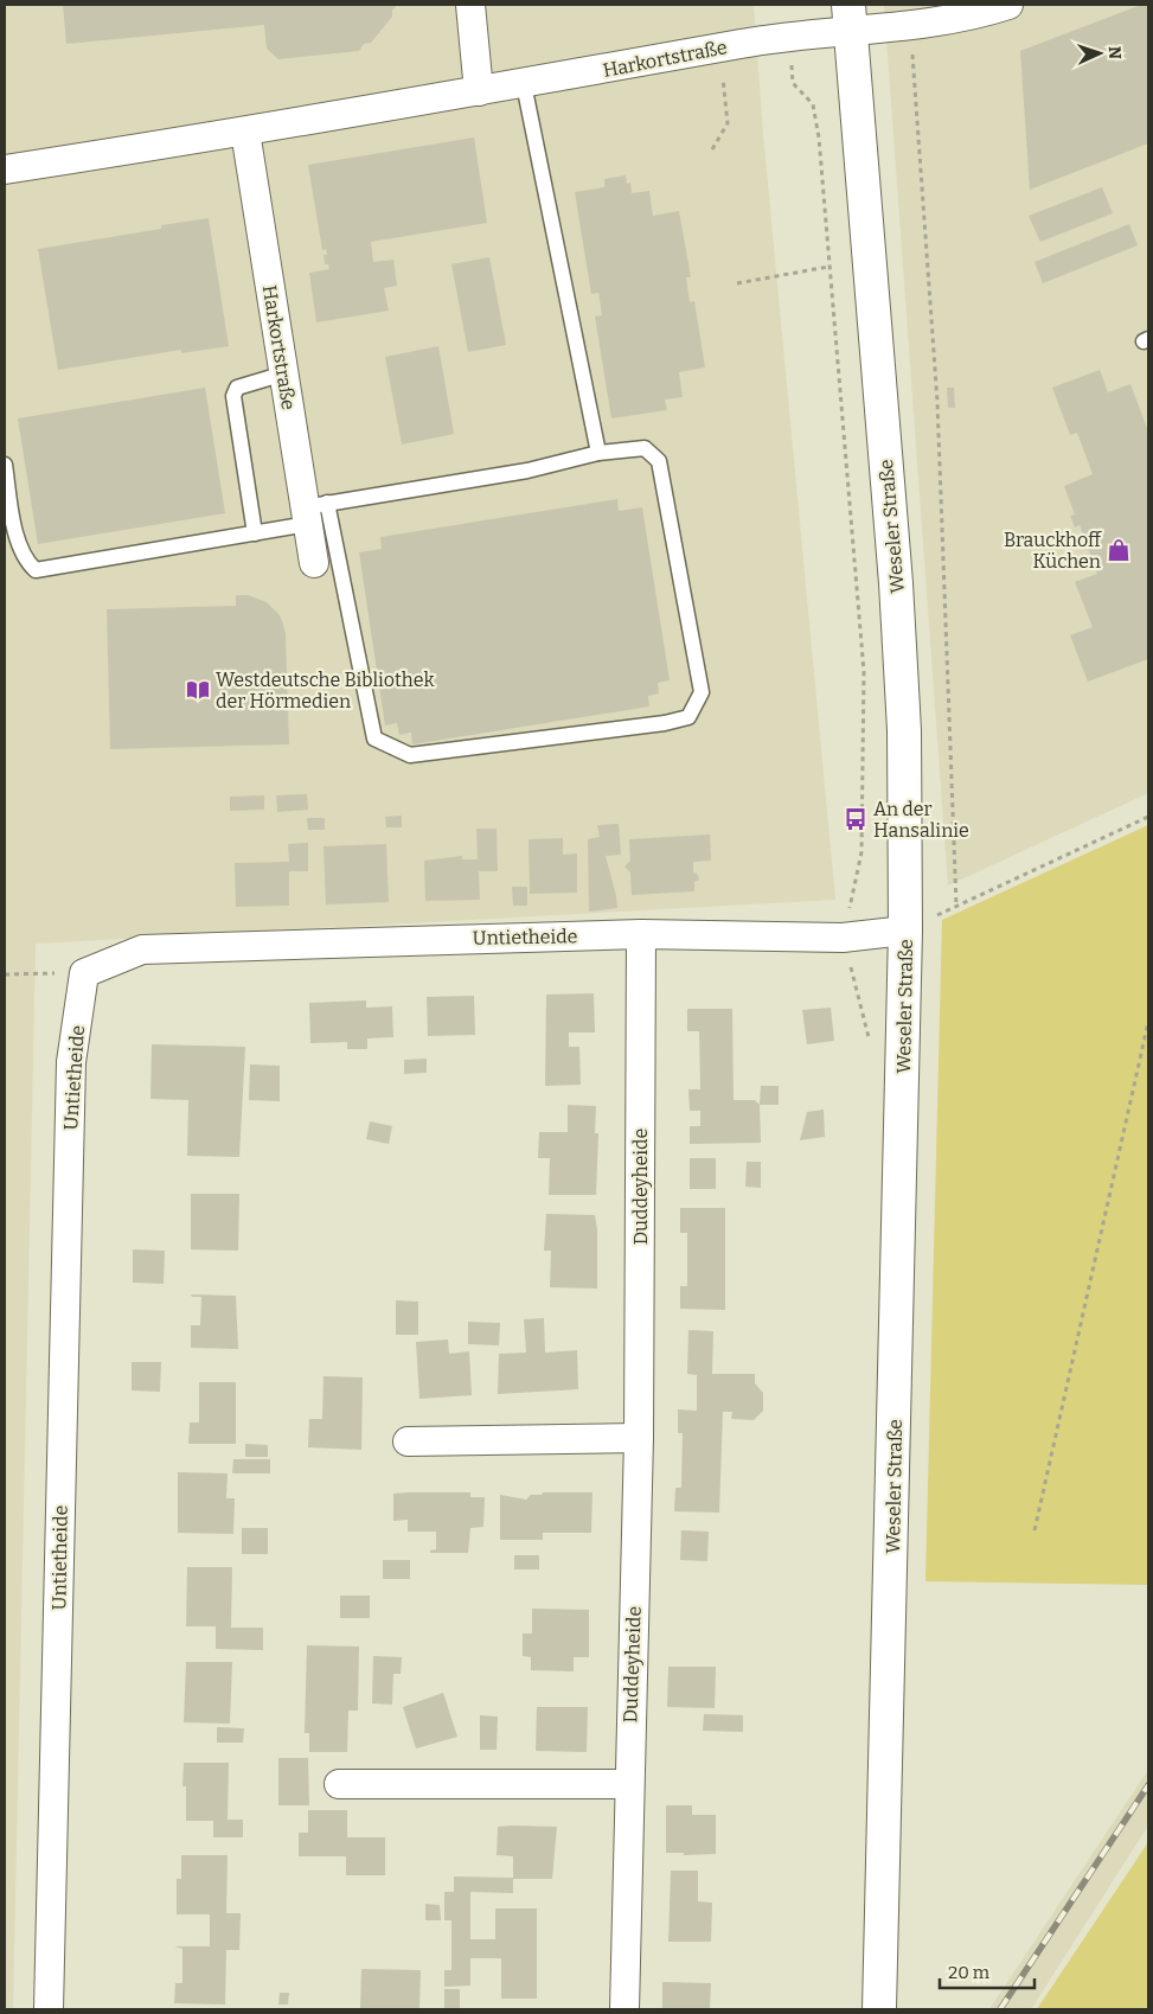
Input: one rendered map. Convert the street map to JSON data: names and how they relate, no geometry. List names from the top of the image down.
{
  "streets": {
    "main road": ["Weseler Straße"],
    "street": ["Harkortstraße", "Untietheide", "Duddeyheide"]
  },
  "crossings": [
    ["Harkortstraße", "Weseler Straße"],
    ["Weseler Straße", "Untietheide"],
    ["Untietheide", "Duddeyheide"]
  ],
  "places": {
    "shop": ["Brauckhoff Küchen"],
    "library": ["Westdeutsche Bibliothek der Hörmedien"],
    "bus stop": ["An der Hansalinie"]
  },
  "scale_bar": "20 m",
  "north": "right"
}
